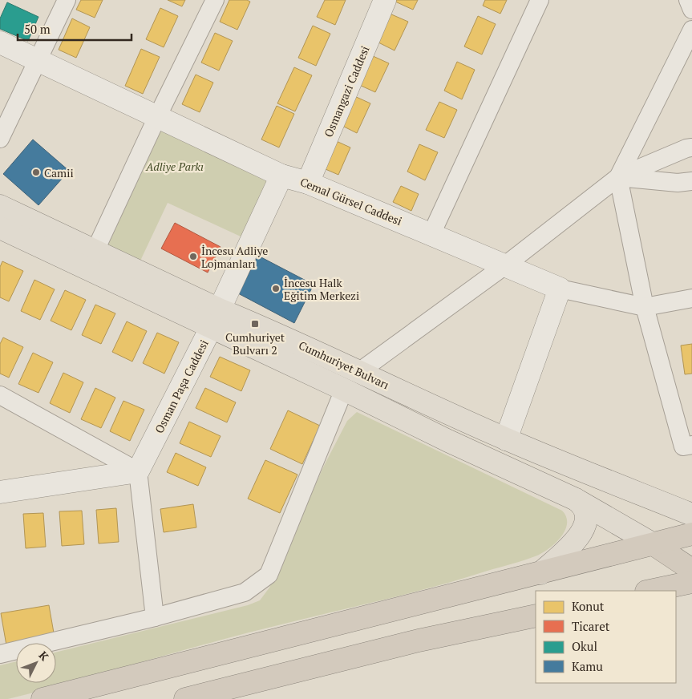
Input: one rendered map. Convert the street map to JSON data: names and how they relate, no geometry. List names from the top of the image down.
{
  "streets": {
    "main road": [
      "Osmangazi Caddesi",
      "Cemal Gürsel Caddesi",
      "Cumhuriyet Bulvarı",
      "Osman Paşa Caddesi"
    ]
  },
  "crossings": [
    ["Osmangazi Caddesi", "Cemal Gürsel Caddesi"],
    ["Cemal Gürsel Caddesi", "Osman Paşa Caddesi"],
    ["Cumhuriyet Bulvarı", "Osman Paşa Caddesi"]
  ],
  "parks": ["Adliye Parkı"],
  "places": {
    "other": ["Camii", "İncesu Adliye Lojmanları", "İncesu Halk Eğitim Merkezi"],
    "transit": ["Cumhuriyet Bulvarı 2"]
  },
  "legend": [
    "Konut",
    "Ticaret",
    "Okul",
    "Kamu"
  ],
  "scale_bar": "50 m",
  "north": "top right"
}
